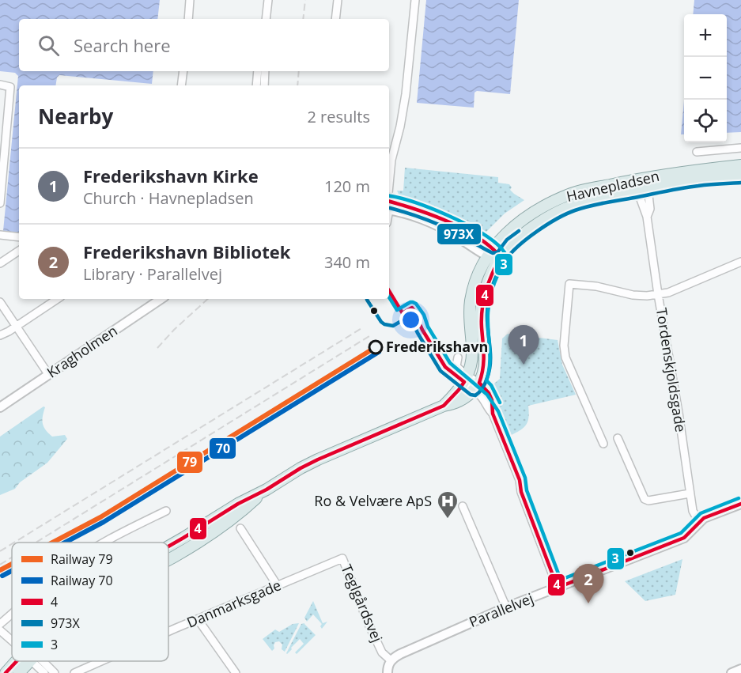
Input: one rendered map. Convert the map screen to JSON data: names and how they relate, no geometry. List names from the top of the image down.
{
  "streets": {
    "main road": ["Havnepladsen"],
    "street": [
      "Kragholmen",
      "Tordenskjoldsgade",
      "Teglgårdsvej",
      "Danmarksgade",
      "Parallelvej"
    ]
  },
  "crossings": [
    ["Havnepladsen", "Tordenskjoldsgade"],
    ["Tordenskjoldsgade", "Parallelvej"],
    ["Teglgårdsvej", "Danmarksgade"],
    ["Teglgårdsvej", "Parallelvej"]
  ],
  "places": {
    "other": ["Frederikshavn"],
    "hospital": ["Ro & Velvære ApS"]
  },
  "lines": [
    "transit line 973X",
    "transit line 3",
    "transit line 4",
    "rail line 79",
    "rail line 70"
  ],
  "legend": [
    "Railway 79",
    "Railway 70",
    "4",
    "973X",
    "3"
  ],
  "page": {
    "map_buttons": ["+", "−"],
    "search": "Search here",
    "heading": ["Nearby", "2 results"],
    "list": [
      {
        "mark": "1",
        "name": "Frederikshavn Kirke",
        "note": "Church · Havnepladsen",
        "value": "120 m"
      },
      {
        "mark": "2",
        "name": "Frederikshavn Bibliotek",
        "note": "Library · Parallelvej",
        "value": "340 m"
      }
    ],
    "pins": ["1", "2"]
  }
}
